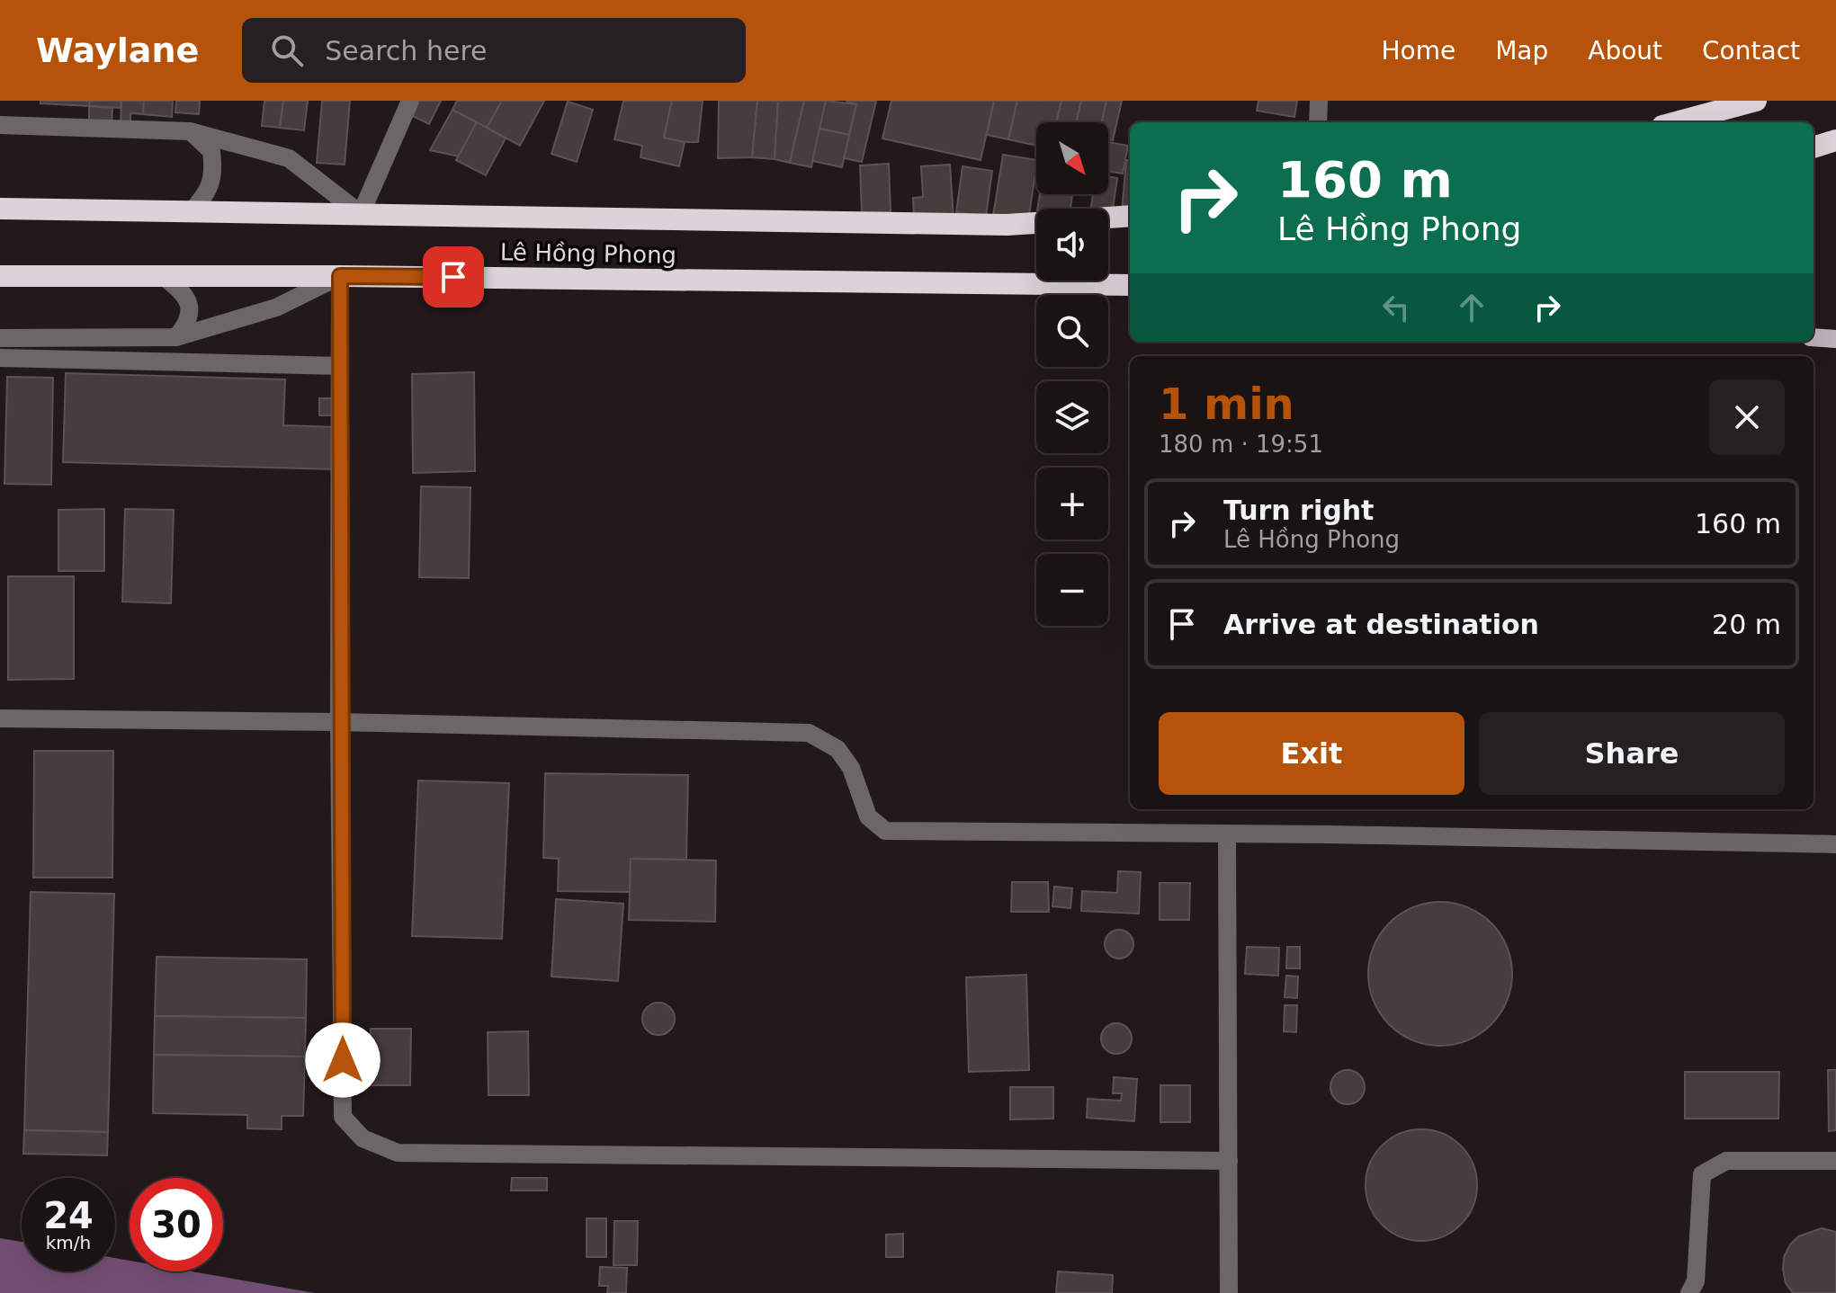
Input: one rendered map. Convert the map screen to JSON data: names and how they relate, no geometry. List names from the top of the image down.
{
  "streets": {
    "highway": ["Lê Hồng Phong"]
  },
  "north": "bottom right",
  "page": {
    "header": "Waylane",
    "search": "Search here",
    "nav": [
      "Home",
      "Map",
      "About",
      "Contact"
    ],
    "map_buttons": ["+", "−"],
    "turn": ["160 m", "Lê Hồng Phong"],
    "heading": ["1 min", "180 m · 19:51"],
    "list": [
      {
        "name": "Turn right",
        "note": "Lê Hồng Phong",
        "value": "160 m"
      },
      {
        "name": "Arrive at destination",
        "value": "20 m"
      }
    ],
    "buttons": ["Exit", "Share"],
    "speed": "24 km/h",
    "limit": "30"
  }
}
